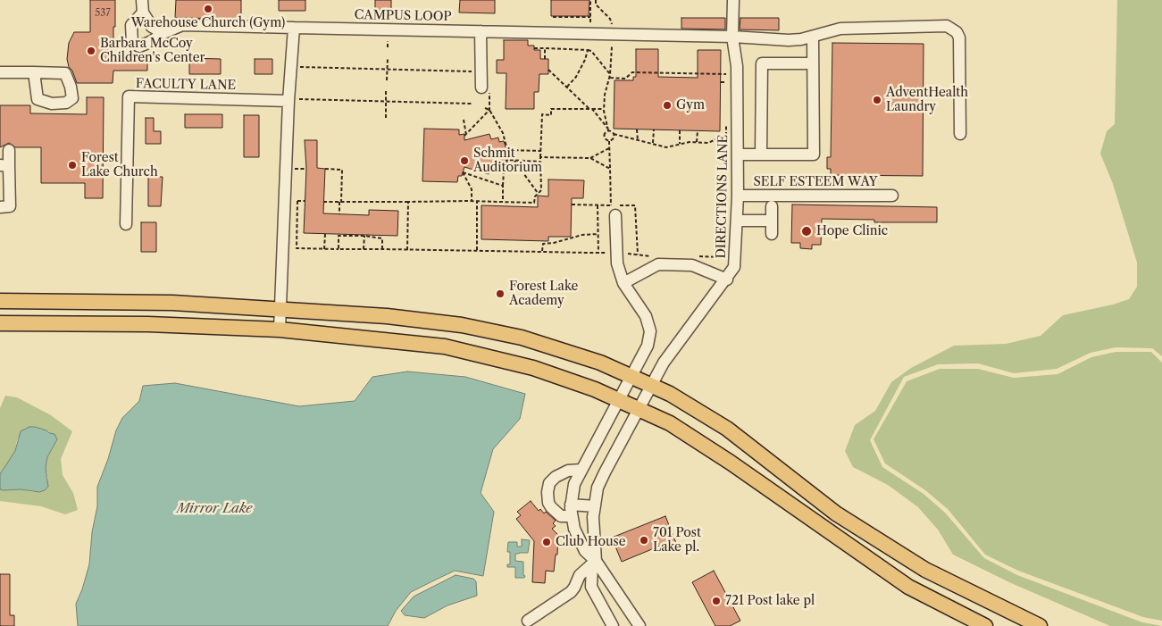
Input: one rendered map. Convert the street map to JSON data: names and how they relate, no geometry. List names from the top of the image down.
{
  "streets": {
    "street": [
      "CAMPUS LOOP",
      "FACULTY LANE",
      "SELF ESTEEM WAY",
      "DIRECTIONS LANE"
    ]
  },
  "crossings": [
    ["CAMPUS LOOP", "DIRECTIONS LANE"],
    ["SELF ESTEEM WAY", "DIRECTIONS LANE"]
  ],
  "water": ["Mirror Lake"],
  "places": [
    "Warehouse Church (Gym)",
    "Barbara McCoy Children's Center",
    "AdventHealth Laundry",
    "Gym",
    "Schmit Auditorium",
    "Forest Lake Church",
    "Hope Clinic",
    "Forest Lake Academy",
    "701 Post Lake pl.",
    "Club House",
    "721 Post lake pl"
  ],
  "house_numbers": ["537"]
}
